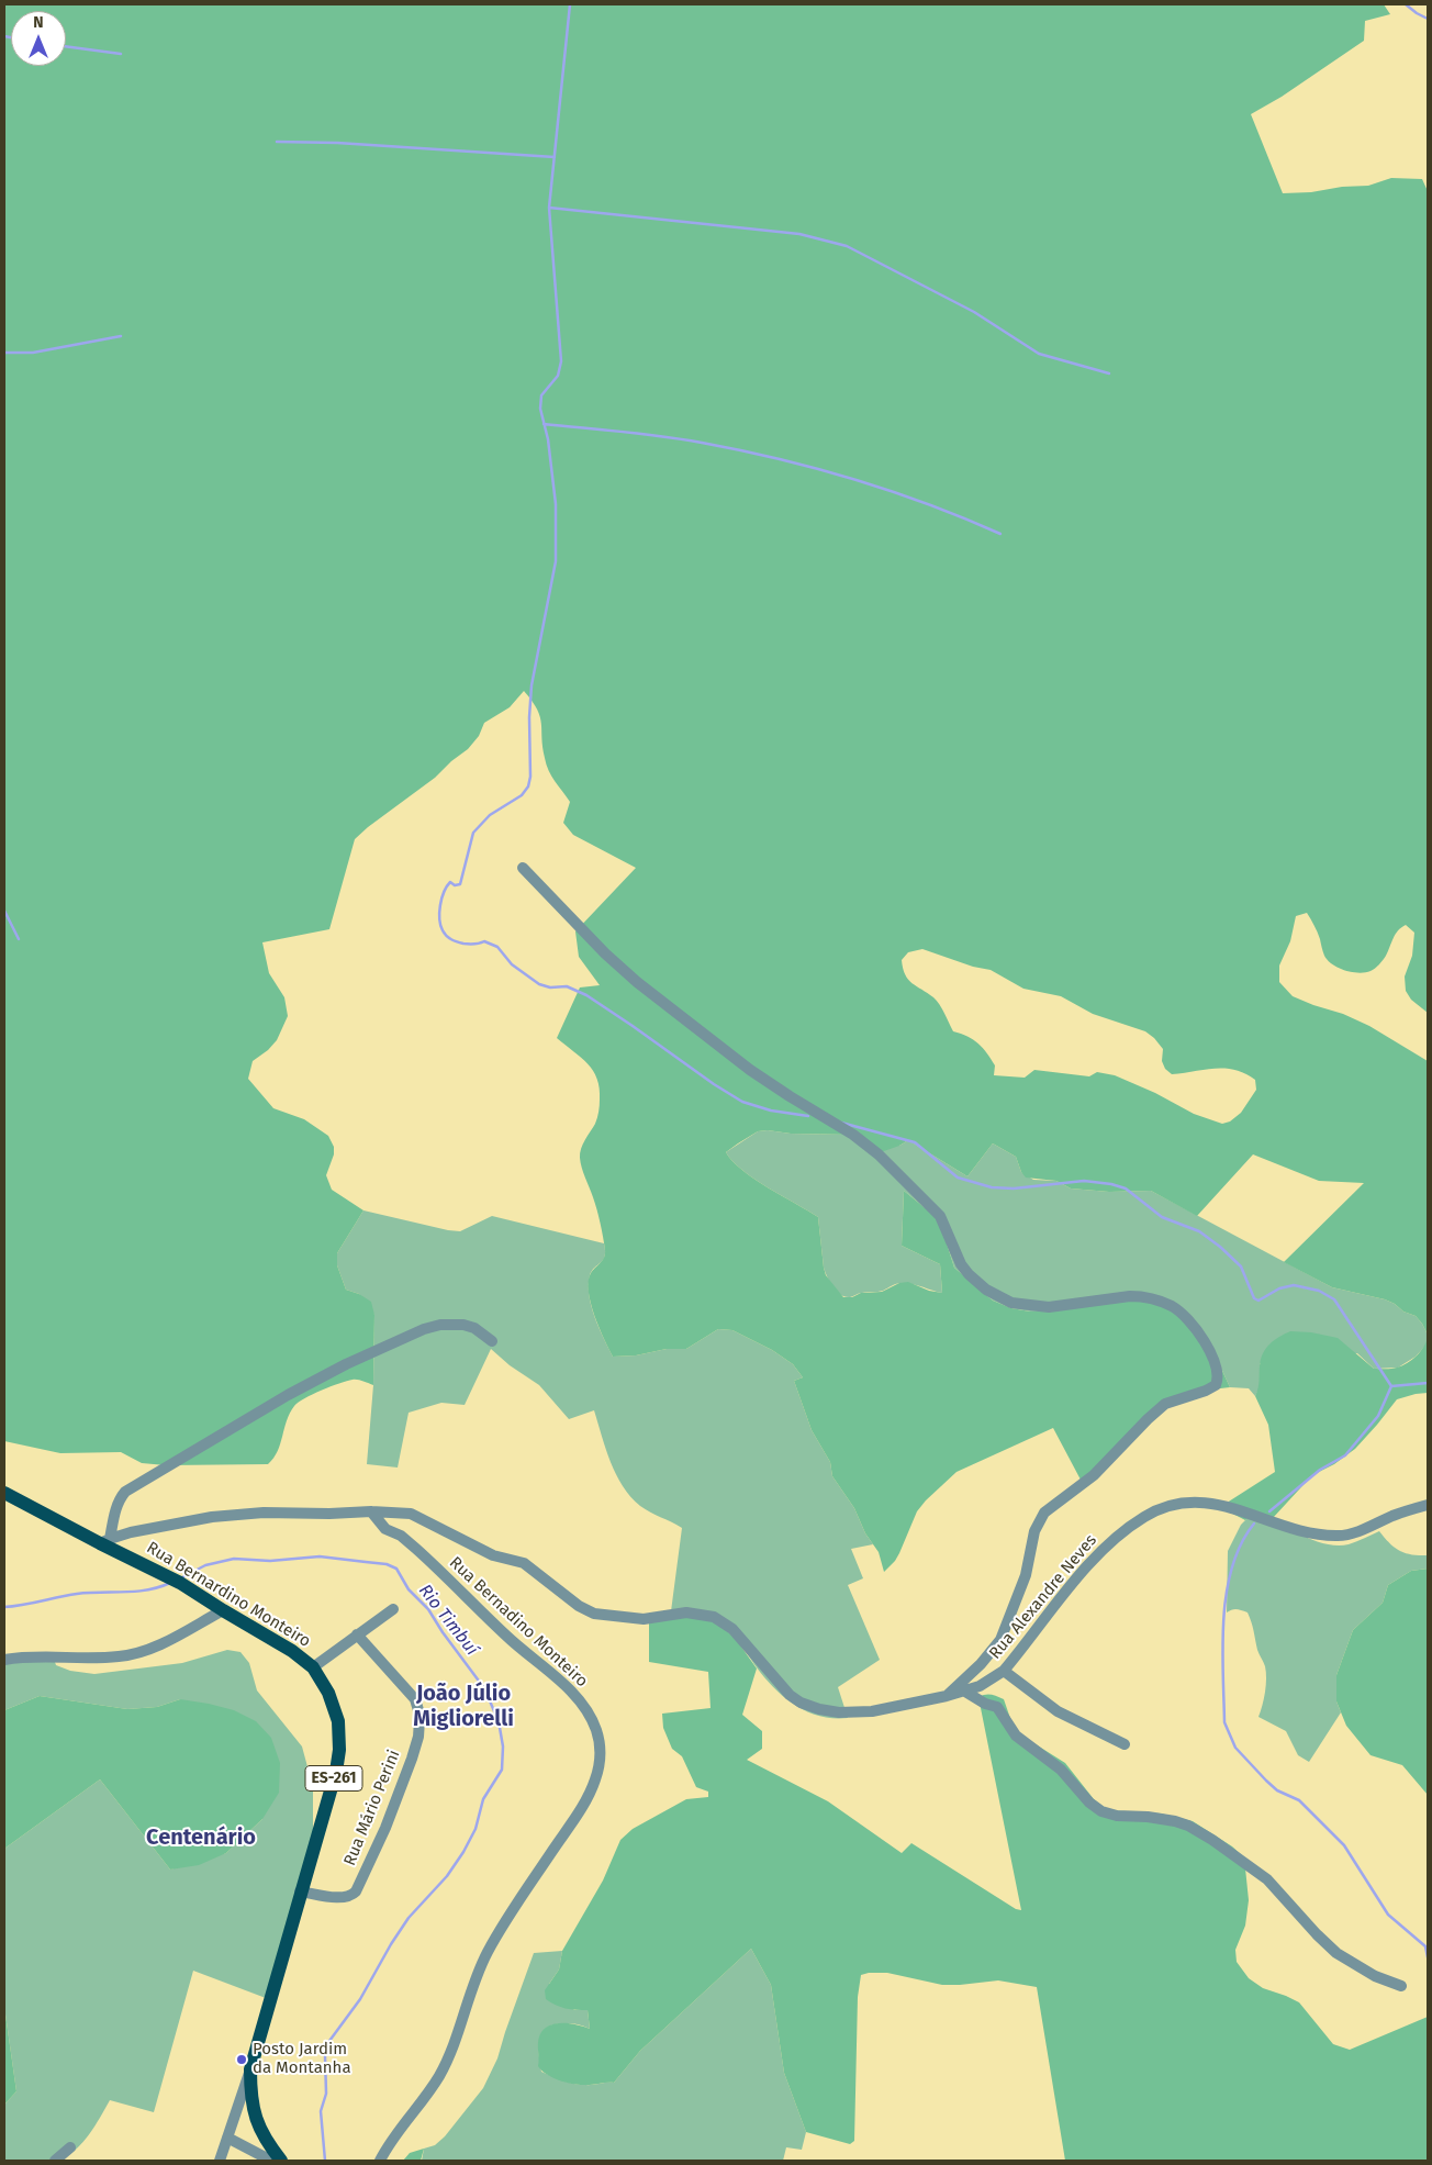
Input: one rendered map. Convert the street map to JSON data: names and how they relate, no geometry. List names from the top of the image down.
{
  "streets": {
    "main road": ["Rua Bernardino Monteiro", "ES-261"],
    "street": ["Rua Alexandre Neves", "Rua Bernadino Monteiro", "Rua Mário Perini"]
  },
  "crossings": [
    ["Rua Bernardino Monteiro", "ES-261"],
    ["Rua Bernardino Monteiro", "Rua Mário Perini"],
    ["Rua Alexandre Neves", "Rua Bernadino Monteiro"],
    ["ES-261", "Rua Mário Perini"]
  ],
  "districts": ["João Júlio Migliorelli", "Centenário"],
  "water": ["Rio Timbuí"],
  "places": ["Posto Jardim da Montanha"],
  "north": "top"
}
